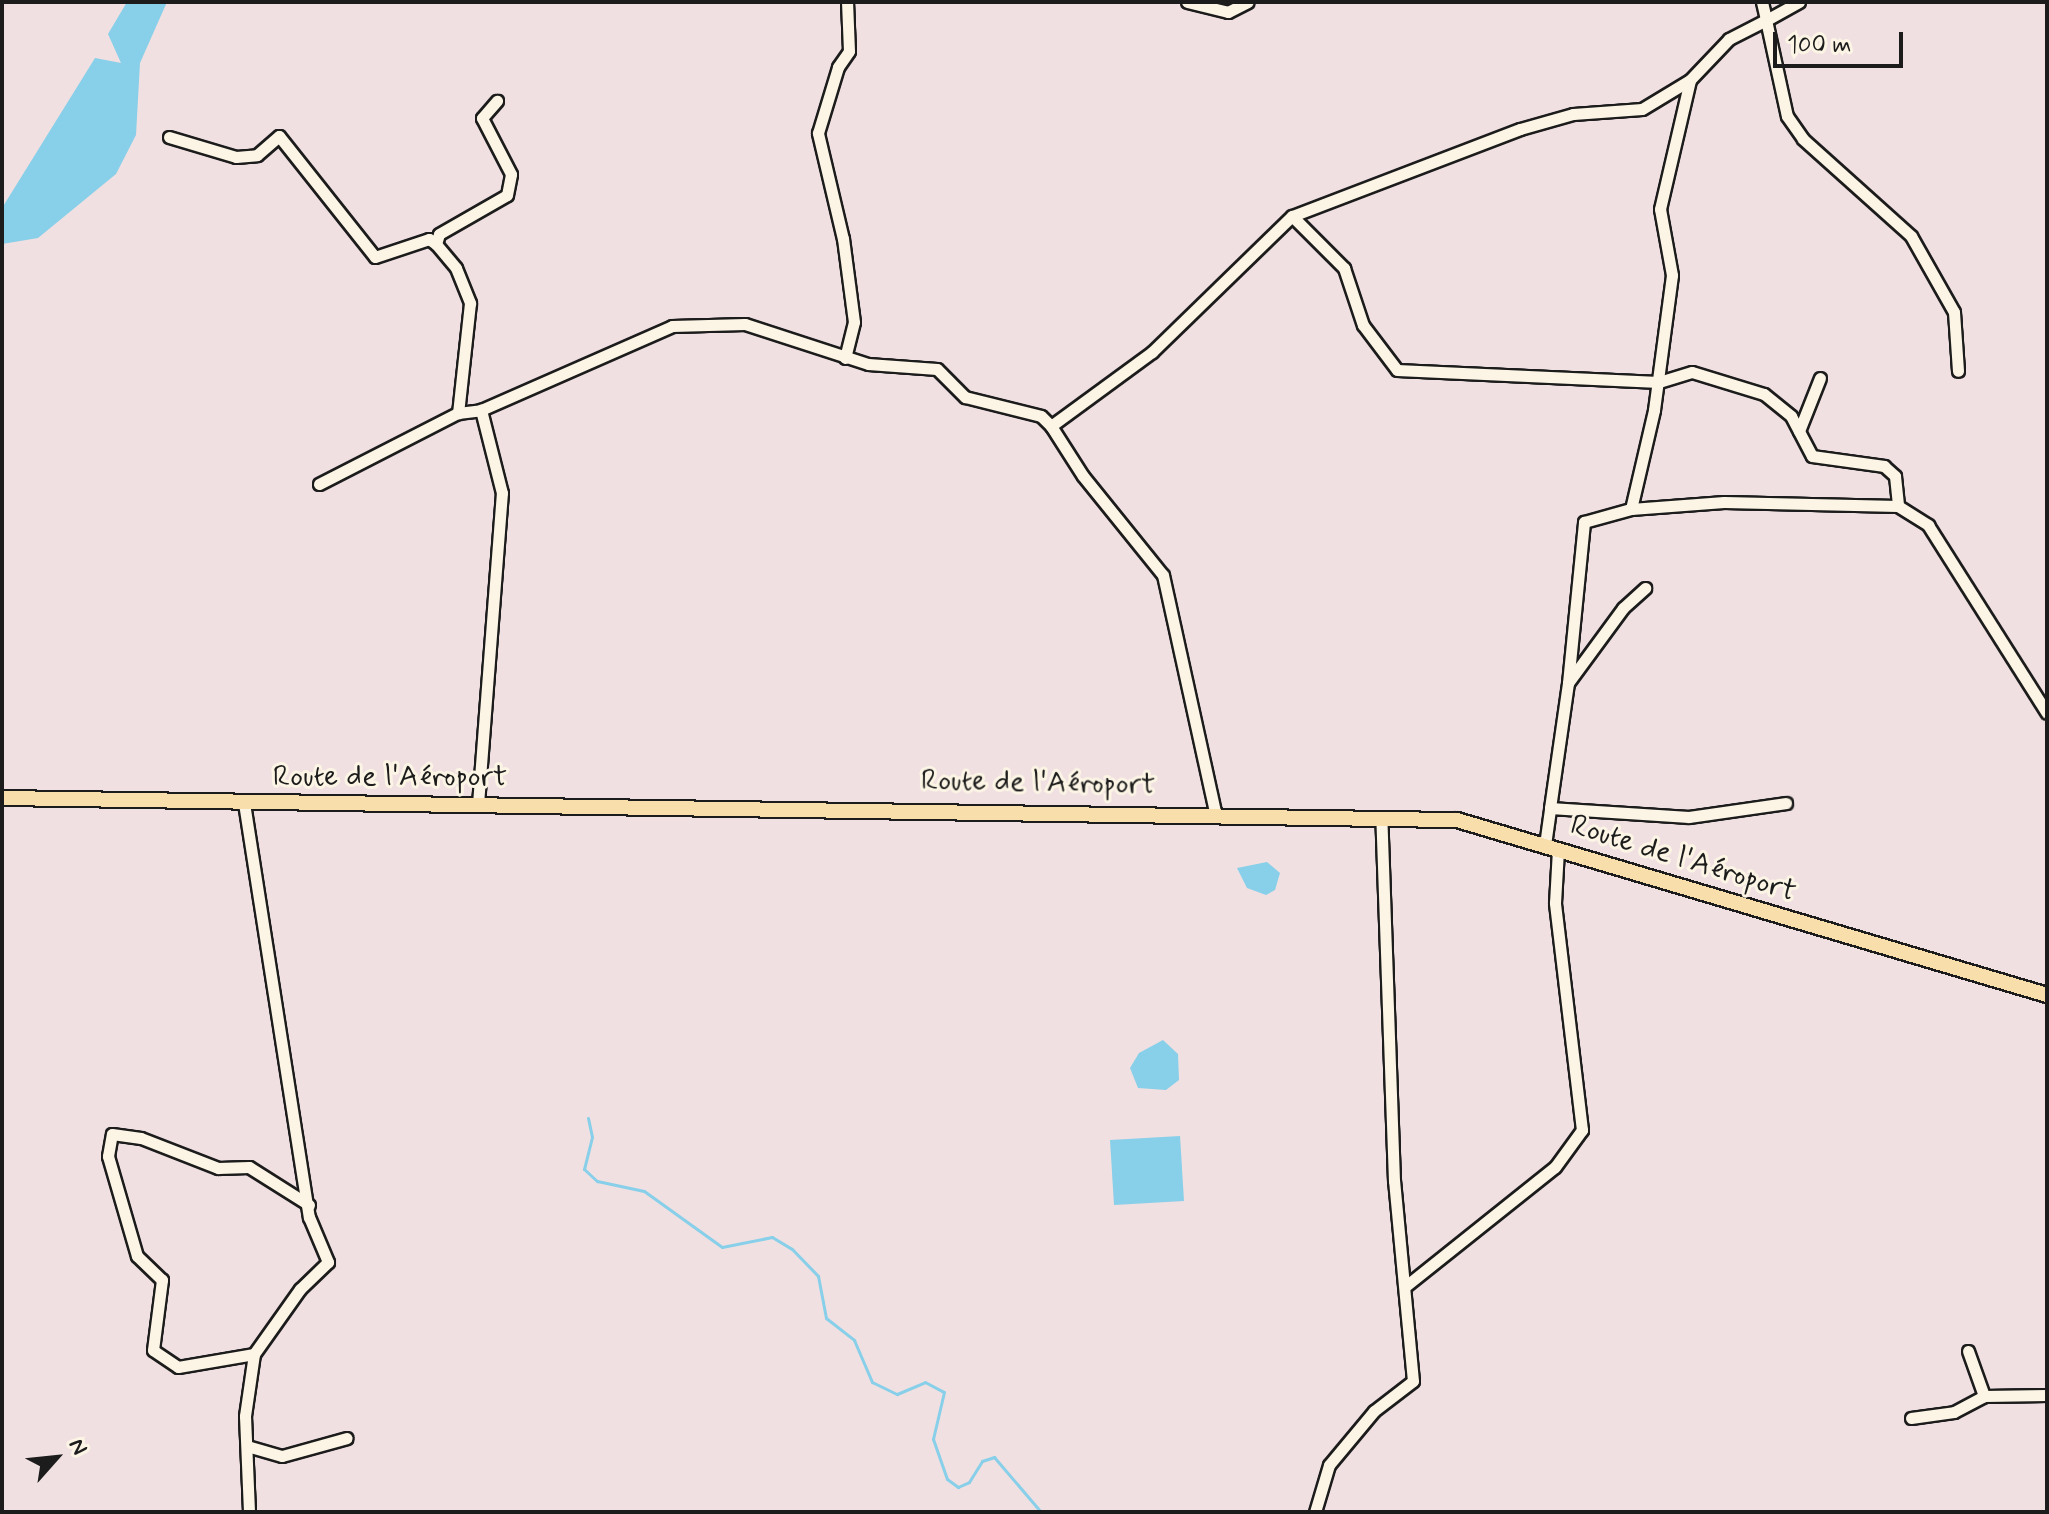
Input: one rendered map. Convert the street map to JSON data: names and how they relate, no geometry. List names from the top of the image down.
{
  "streets": {
    "main road": ["Route de l'Aéroport"]
  },
  "scale_bar": "100 m",
  "north": "top right"
}
